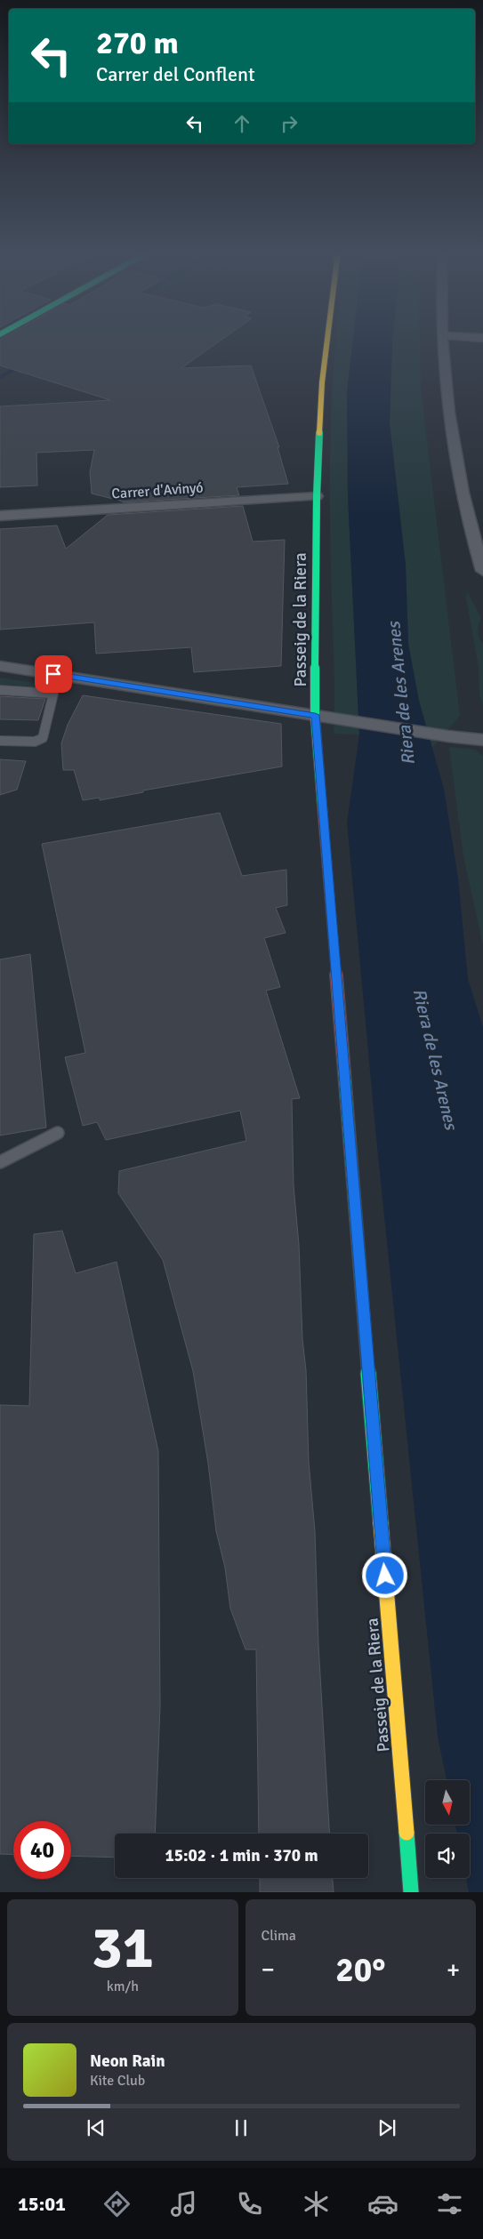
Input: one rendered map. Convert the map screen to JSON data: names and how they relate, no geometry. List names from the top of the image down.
{
  "streets": {
    "street": ["Carrer d'Avinyó", "Passeig de la Riera"]
  },
  "crossings": [
    ["Carrer d'Avinyó", "Passeig de la Riera"]
  ],
  "water": ["Riera de les Arenes"],
  "north": "bottom",
  "page": {
    "turn": ["270 m", "Carrer del Conflent"],
    "limit": "40",
    "trip": "15:02 · 1 min · 370 m",
    "tile": [
      ["31", "km/h"],
      "Clima"
    ],
    "heat": ["−", "20°", "+"],
    "song": ["Neon Rain", "Kite Club"],
    "tabs": "15:01"
  }
}
